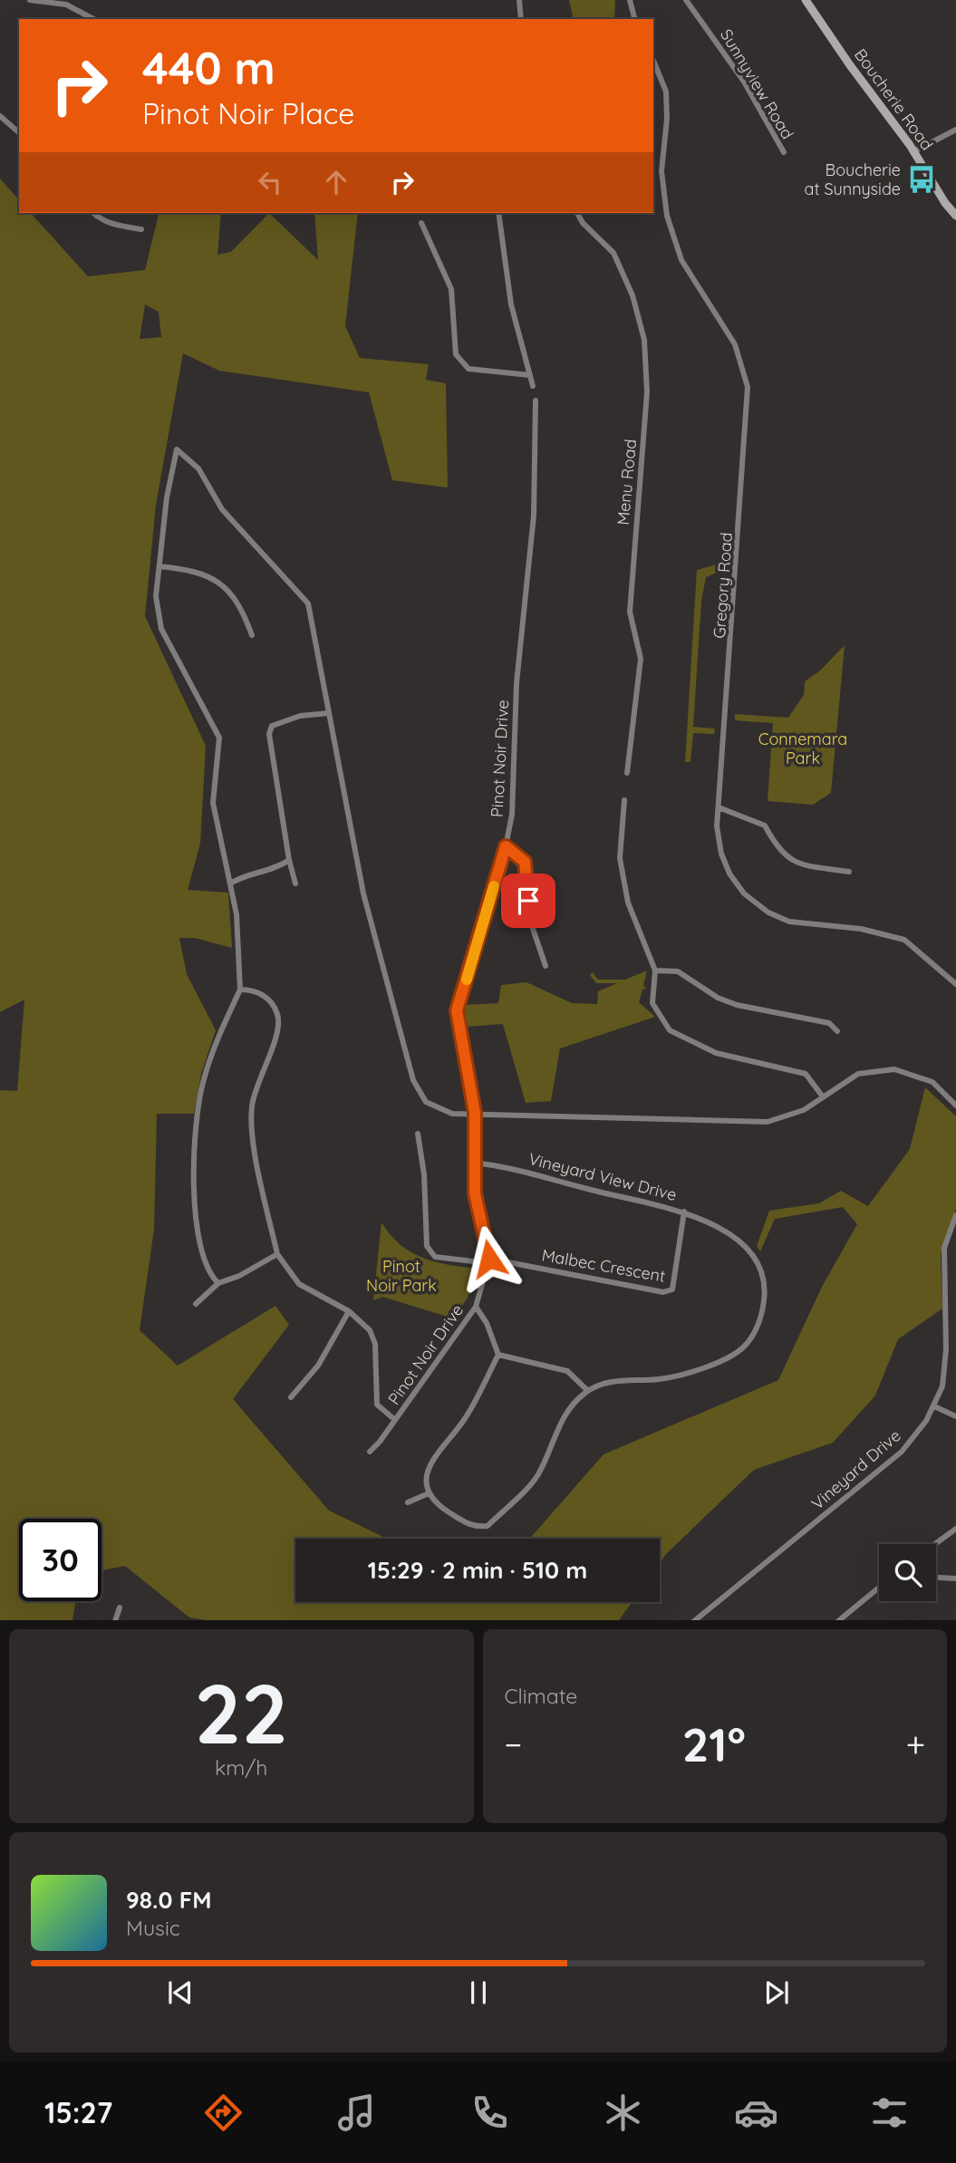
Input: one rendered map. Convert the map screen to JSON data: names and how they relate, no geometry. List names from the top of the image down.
{
  "streets": {
    "main road": ["Boucherie Road"],
    "street": [
      "Sunnyview Road",
      "Menu Road",
      "Gregory Road",
      "Pinot Noir Drive",
      "Vineyard View Drive",
      "Malbec Crescent",
      "Vineyard Drive"
    ]
  },
  "crossings": [
    ["Pinot Noir Drive", "Vineyard View Drive"],
    ["Pinot Noir Drive", "Malbec Crescent"],
    ["Vineyard View Drive", "Malbec Crescent"]
  ],
  "parks": ["Connemara Park", "Pinot Noir Park"],
  "places": {
    "bus stop": ["Boucherie at Sunnyside"]
  },
  "page": {
    "turn": ["440 m", "Pinot Noir Place"],
    "limit": "30",
    "trip": "15:29 · 2 min · 510 m",
    "tile": [
      ["22", "km/h"],
      "Climate"
    ],
    "heat": ["−", "21°", "+"],
    "song": ["98.0 FM", "Music"],
    "tabs": "15:27"
  }
}
